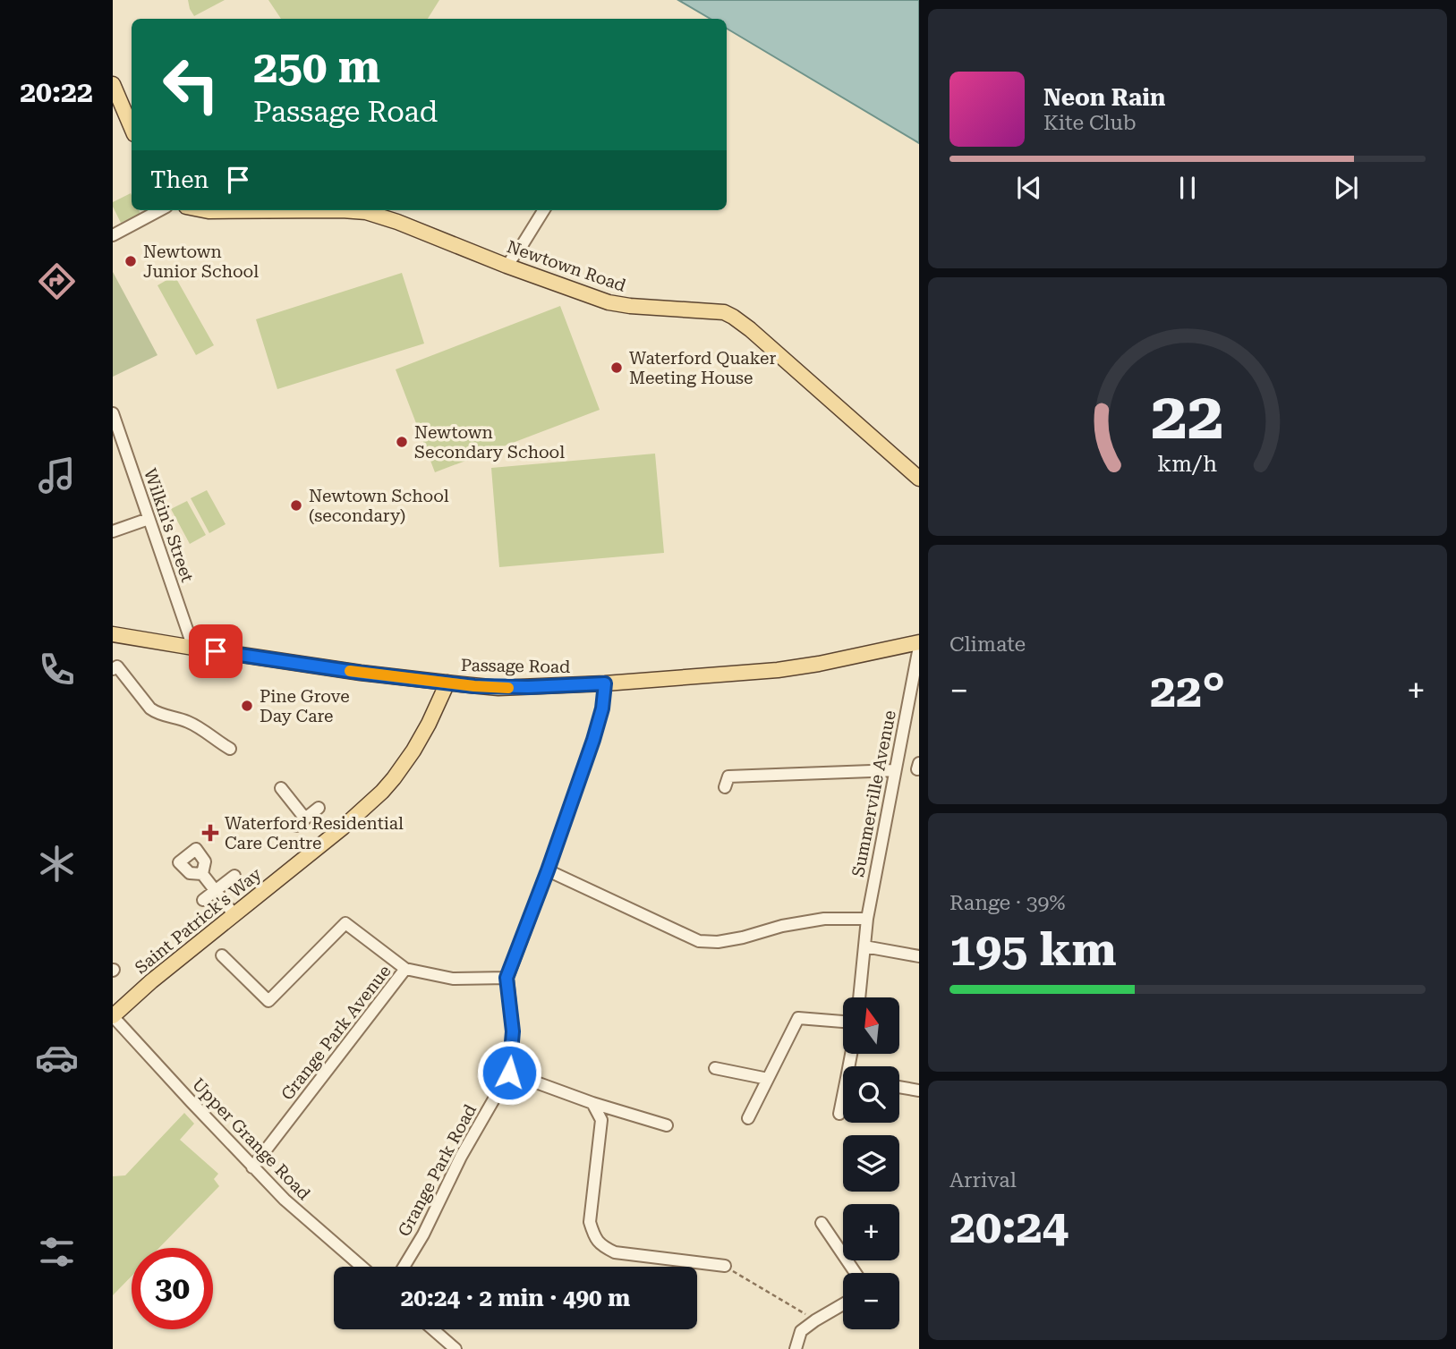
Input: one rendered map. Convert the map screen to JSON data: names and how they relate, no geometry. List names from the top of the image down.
{
  "streets": {
    "main road": ["Newtown Road", "Passage Road", "Saint Patrick's Way"],
    "street": [
      "Wilkin's Street",
      "Summerville Avenue",
      "Grange Park Avenue",
      "Upper Grange Road",
      "Grange Park Road"
    ]
  },
  "crossings": [
    ["Wilkin's Street", "Passage Road"],
    ["Passage Road", "Summerville Avenue"],
    ["Passage Road", "Saint Patrick's Way"],
    ["Passage Road", "Grange Park Road"],
    ["Saint Patrick's Way", "Upper Grange Road"],
    ["Grange Park Avenue", "Upper Grange Road"],
    ["Grange Park Avenue", "Grange Park Road"]
  ],
  "places": {
    "other": [
      "Newtown Junior School",
      "Waterford Quaker Meeting House",
      "Newtown Secondary School",
      "Newtown School (secondary)",
      "Pine Grove Day Care"
    ],
    "health": ["Waterford Residential Care Centre"]
  },
  "north": "top",
  "page": {
    "tabs": "20:22",
    "turn": ["250 m", "Passage Road"],
    "song": ["Neon Rain", "Kite Club"],
    "then": "Then",
    "tile": [
      "Climate",
      ["Range · 39%", "195 km"],
      ["Arrival", "20:24"]
    ],
    "heat": ["−", "22°", "+"],
    "map_buttons": ["+", "−"],
    "limit": "30",
    "trip": "20:24 · 2 min · 490 m",
    "gauge": ["22", "km/h"]
  }
}
